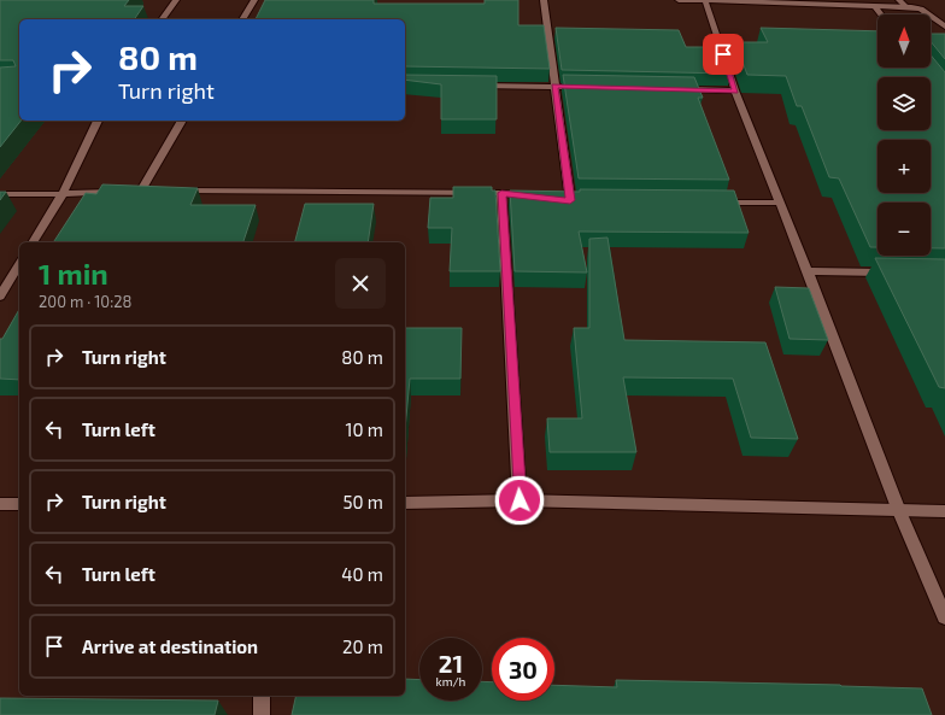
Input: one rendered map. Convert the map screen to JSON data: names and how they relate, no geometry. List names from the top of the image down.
{
  "north": "top",
  "page": {
    "map_buttons": ["+", "−"],
    "turn": ["80 m", "Turn right"],
    "heading": ["1 min", "200 m · 10:28"],
    "list": [
      {
        "name": "Turn right",
        "value": "80 m"
      },
      {
        "name": "Turn left",
        "value": "10 m"
      },
      {
        "name": "Turn right",
        "value": "50 m"
      },
      {
        "name": "Turn left",
        "value": "40 m"
      },
      {
        "name": "Arrive at destination",
        "value": "20 m"
      }
    ],
    "speed": "21 km/h",
    "limit": "30"
  }
}
